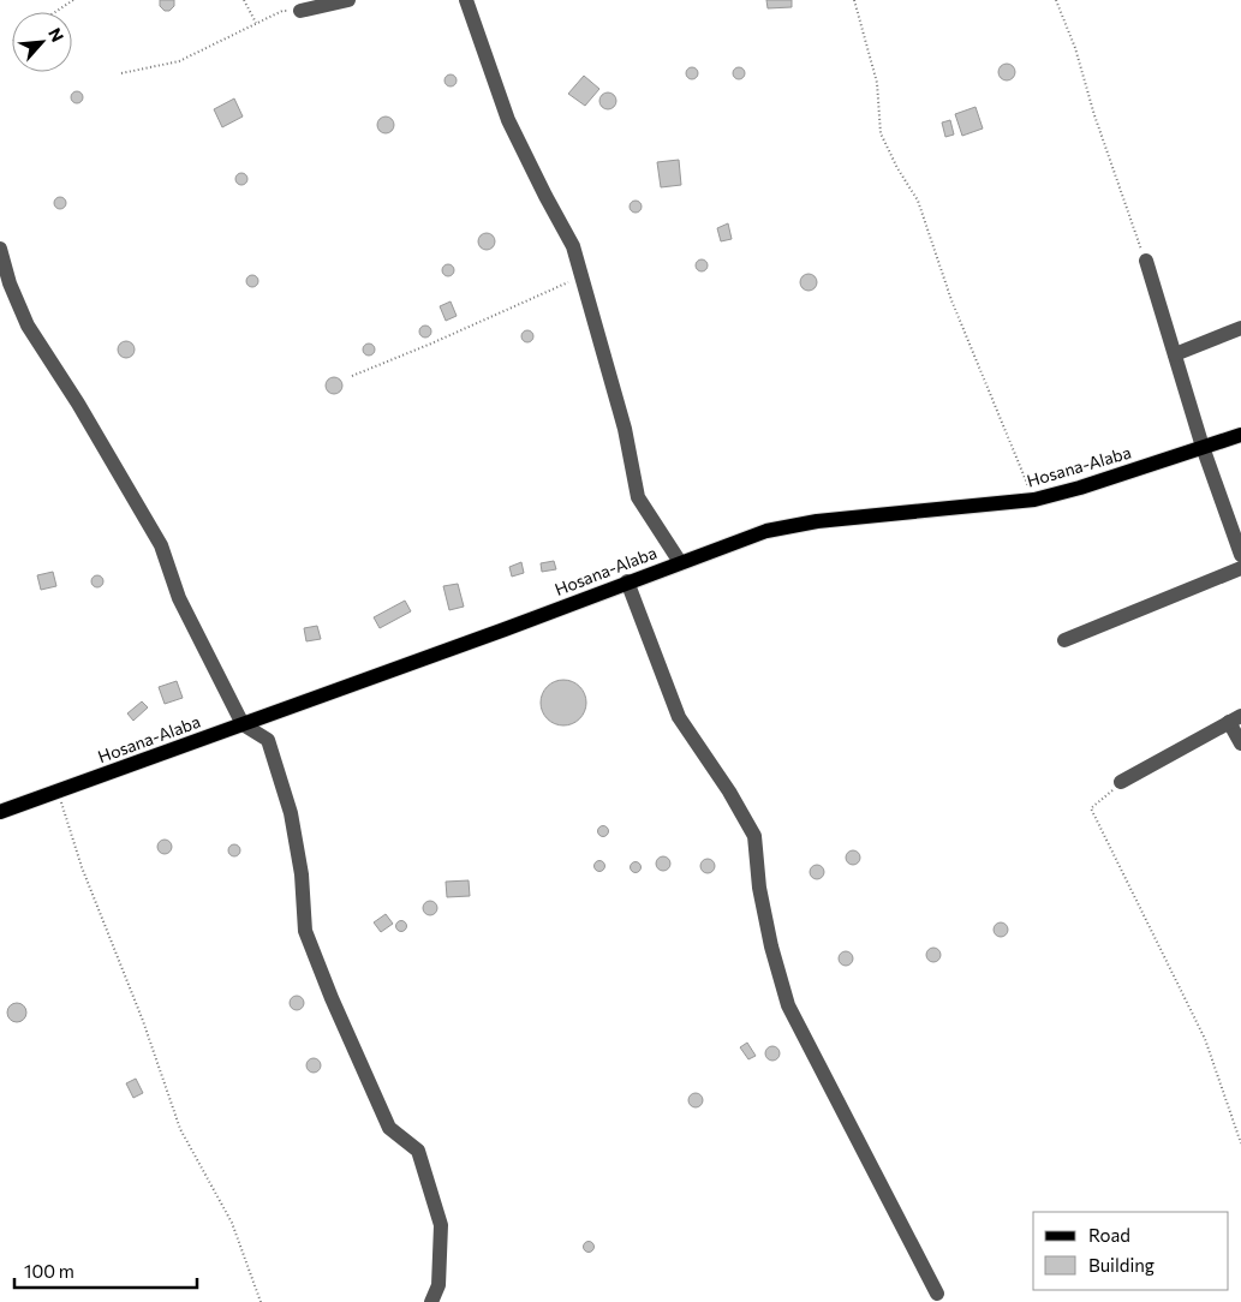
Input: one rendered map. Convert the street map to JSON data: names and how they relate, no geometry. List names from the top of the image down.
{
  "streets": {
    "main road": ["Hosana-Alaba"]
  },
  "legend": ["Road", "Building"],
  "scale_bar": "100 m",
  "north": "top right"
}
